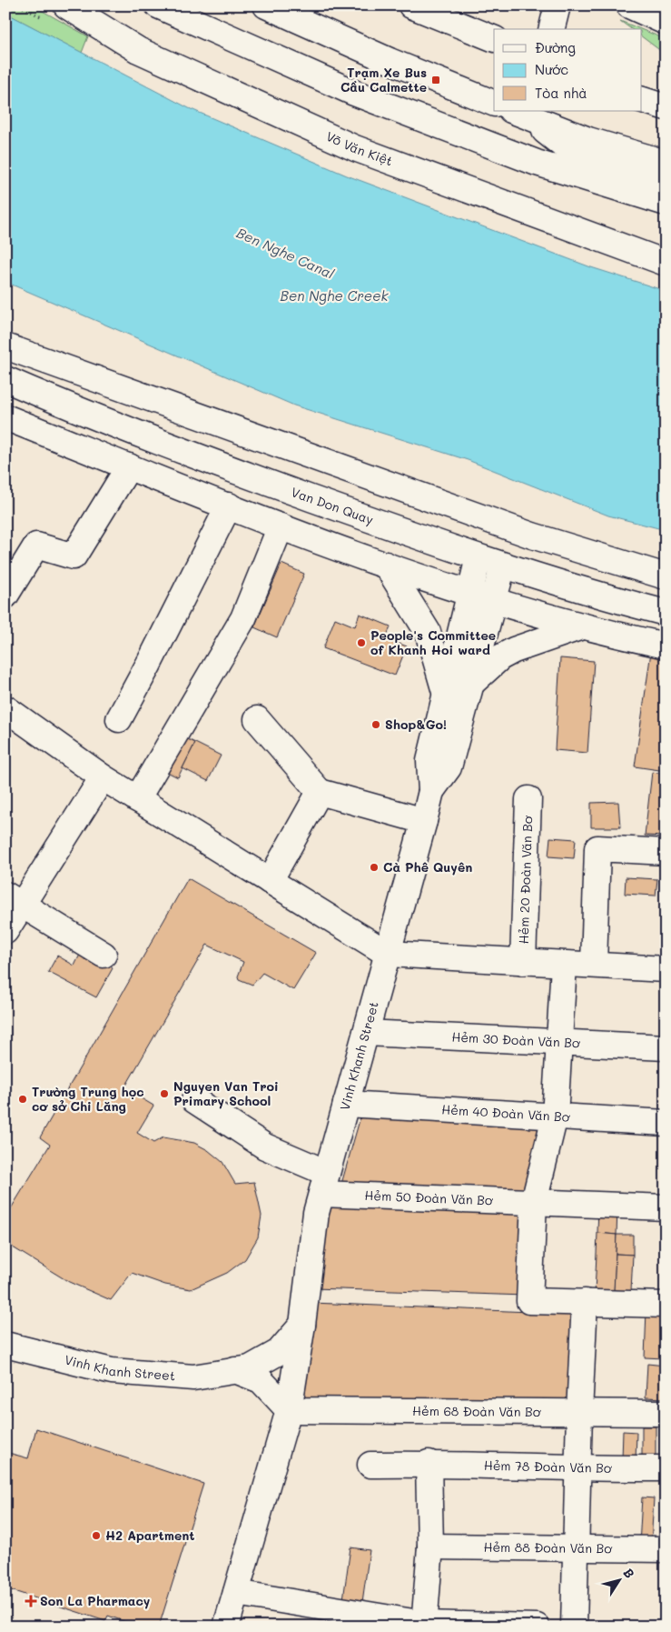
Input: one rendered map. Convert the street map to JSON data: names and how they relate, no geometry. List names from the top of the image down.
{
  "streets": {
    "main road": [
      "Võ Văn Kiệt",
      "Van Don Quay",
      "Hẻm 20 Đoàn Văn Bơ",
      "Hẻm 30 Đoàn Văn Bơ",
      "Vinh Khanh Street",
      "Hẻm 40 Đoàn Văn Bơ",
      "Hẻm 50 Đoàn Văn Bơ",
      "Hẻm 68 Đoàn Văn Bơ",
      "Hẻm 78 Đoàn Văn Bơ",
      "Hẻm 88 Đoàn Văn Bơ"
    ]
  },
  "crossings": [
    ["Van Don Quay", "Vinh Khanh Street"],
    ["Hẻm 20 Đoàn Văn Bơ", "Vinh Khanh Street"],
    ["Hẻm 30 Đoàn Văn Bơ", "Vinh Khanh Street"],
    ["Vinh Khanh Street", "Hẻm 40 Đoàn Văn Bơ"],
    ["Vinh Khanh Street", "Hẻm 50 Đoàn Văn Bơ"],
    ["Vinh Khanh Street", "Hẻm 68 Đoàn Văn Bơ"]
  ],
  "water": ["Ben Nghe Canal", "Ben Nghe Creek"],
  "places": {
    "transit": ["Trạm Xe Bus Cầu Calmette"],
    "other": [
      "People's Committee of Khanh Hoi ward",
      "Shop&Go!",
      "Cà Phê Quyên",
      "Nguyen Van Troi Primary School",
      "Trường Trung học cơ sở Chi Lăng",
      "H2 Apartment"
    ],
    "health": ["Son La Pharmacy"]
  },
  "legend": ["Đường", "Nước", "Tòa nhà"],
  "north": "top right"
}
